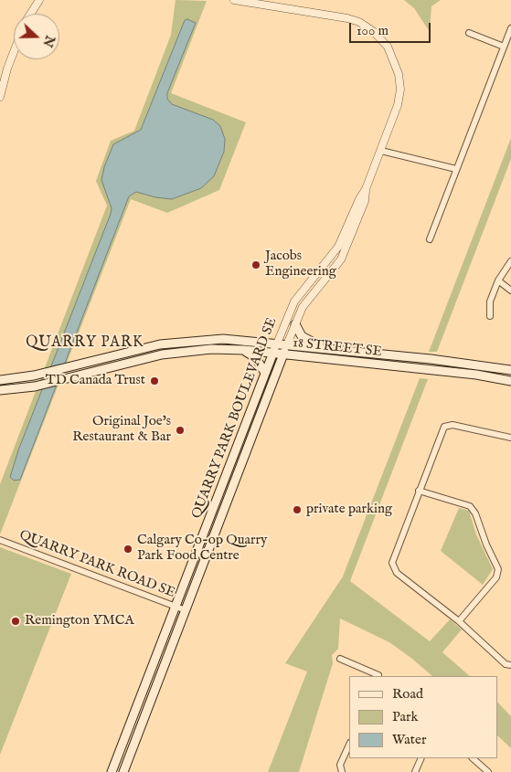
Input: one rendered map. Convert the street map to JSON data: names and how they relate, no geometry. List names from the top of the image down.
{
  "streets": {
    "main road": ["18 STREET SE", "QUARRY PARK BOULEVARD SE"],
    "street": ["QUARRY PARK ROAD SE"]
  },
  "crossings": [
    ["18 STREET SE", "QUARRY PARK BOULEVARD SE"],
    ["QUARRY PARK BOULEVARD SE", "QUARRY PARK ROAD SE"]
  ],
  "districts": ["QUARRY PARK"],
  "places": [
    "Jacobs Engineering",
    "TD Canada Trust",
    "Original Joe's Restaurant & Bar",
    "private parking",
    "Calgary Co-op Quarry Park Food Centre",
    "Remington YMCA"
  ],
  "legend": ["Road", "Park", "Water"],
  "scale_bar": "100 m",
  "north": "right"
}
